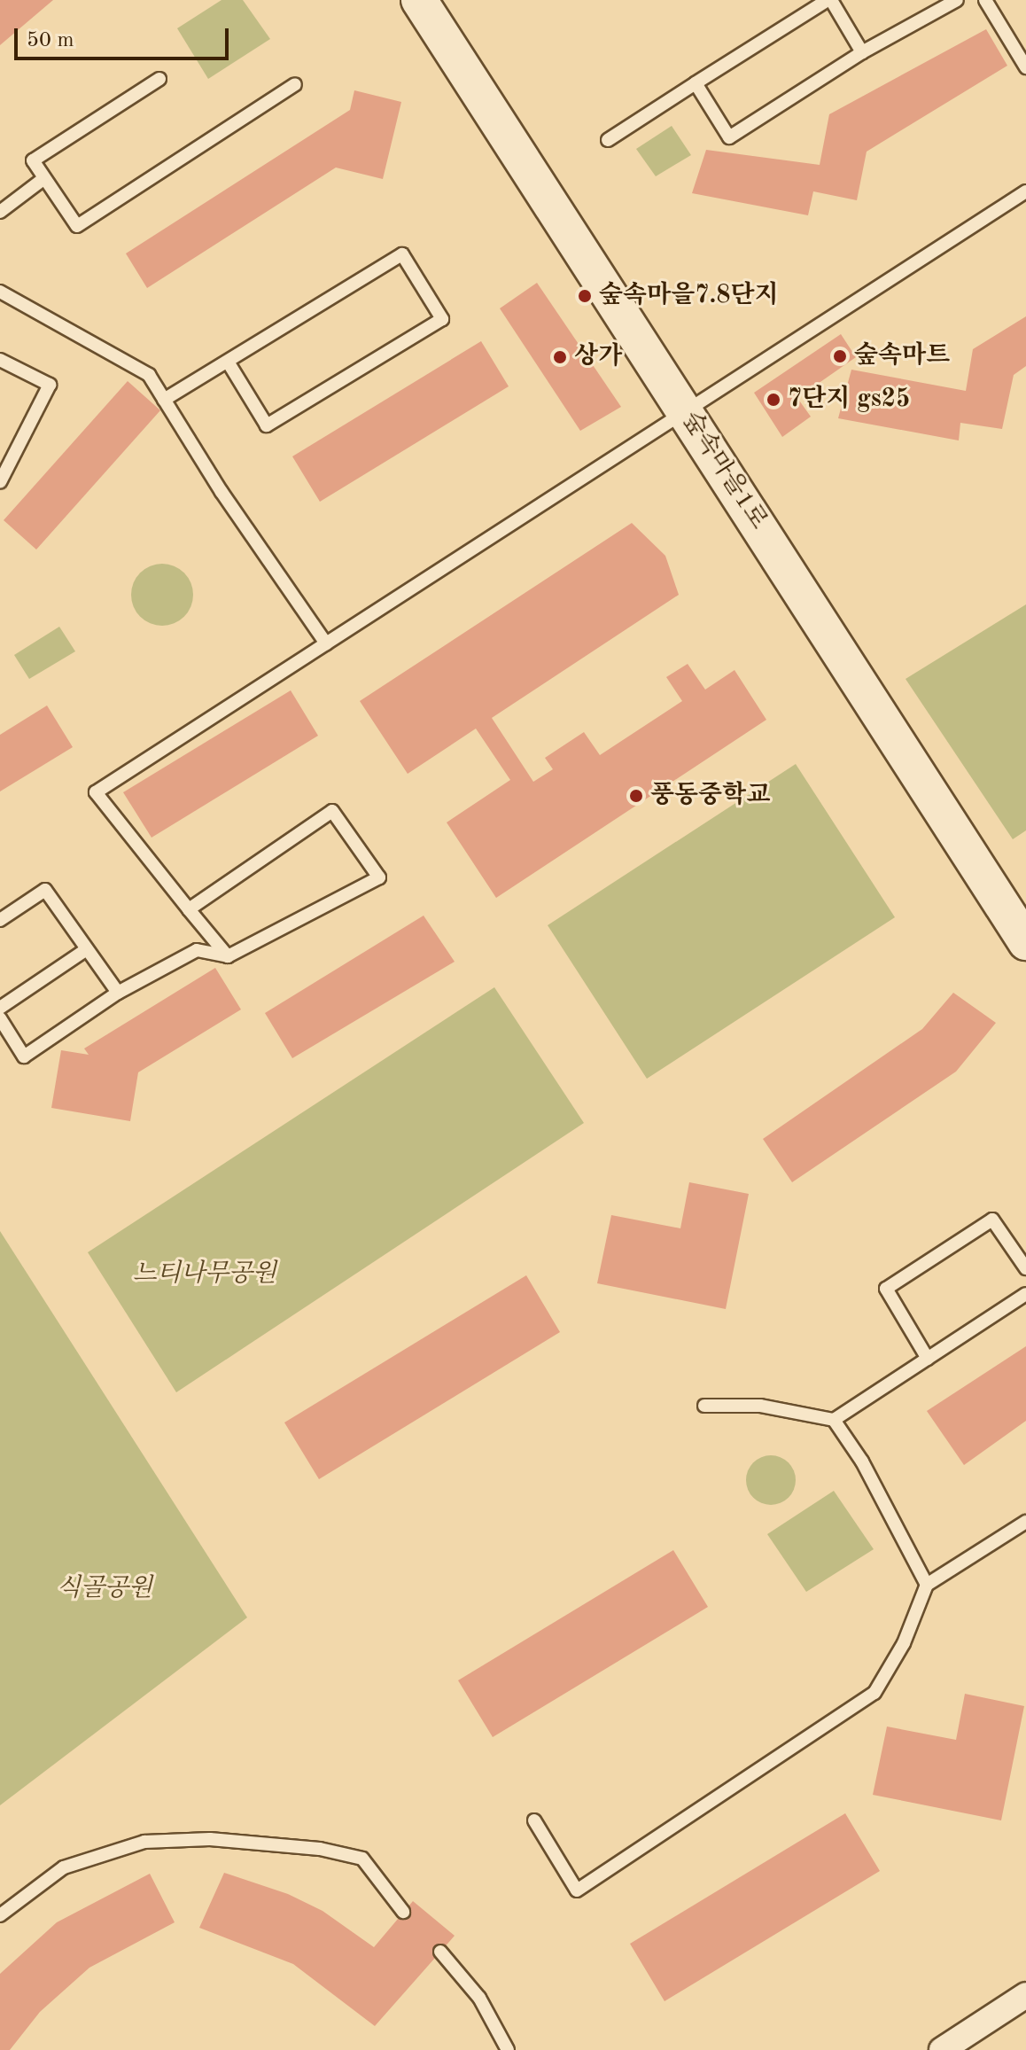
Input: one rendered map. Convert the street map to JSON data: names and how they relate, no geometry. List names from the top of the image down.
{
  "streets": {
    "street": ["숲속마을1로"]
  },
  "parks": ["느티나무공원", "식골공원"],
  "places": [
    "숲속마을7.8단지",
    "숲속마트",
    "상가",
    "7단지 gs25",
    "풍동중학교"
  ],
  "scale_bar": "50 m"
}
